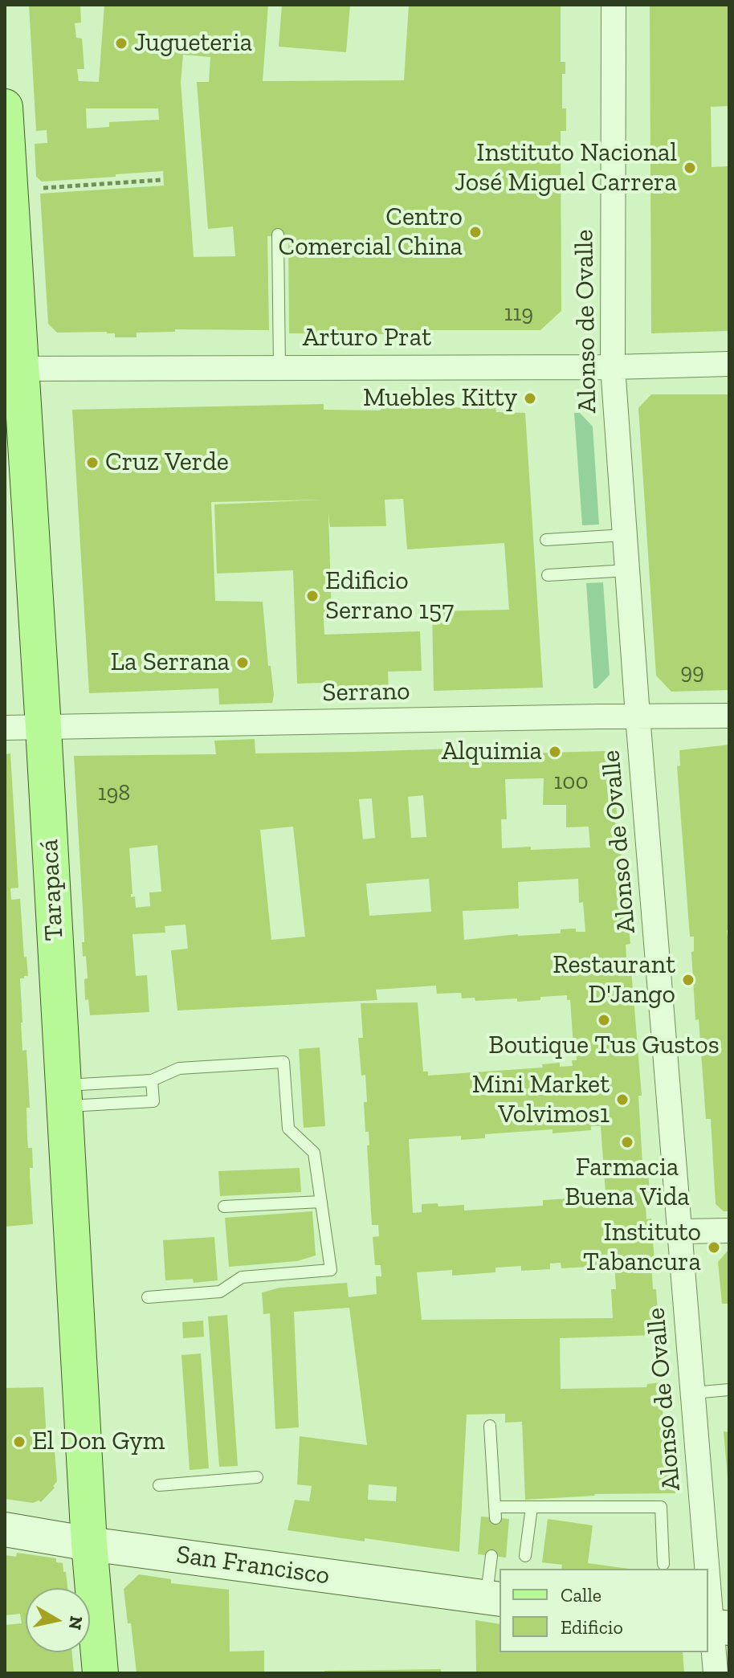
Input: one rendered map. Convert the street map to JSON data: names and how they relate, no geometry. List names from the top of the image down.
{
  "streets": {
    "main road": ["Tarapacá", "San Francisco"],
    "street": ["Alonso de Ovalle", "Arturo Prat", "Serrano"]
  },
  "crossings": [
    ["Alonso de Ovalle", "Arturo Prat"],
    ["Alonso de Ovalle", "Serrano"],
    ["Arturo Prat", "Tarapacá"],
    ["Serrano", "Tarapacá"],
    ["Tarapacá", "San Francisco"]
  ],
  "places": [
    "Jugueteria",
    "Instituto Nacional José Miguel Carrera",
    "Centro Comercial China",
    "Muebles Kitty",
    "Cruz Verde",
    "Edificio Serrano 157",
    "La Serrana",
    "Alquimia",
    "Restaurant D'Jango",
    "Boutique Tus Gustos",
    "Mini Market Volvimos1",
    "Farmacia Buena Vida",
    "Instituto Tabancura",
    "El Don Gym"
  ],
  "house_numbers": [
    "119",
    "99",
    "100",
    "198"
  ],
  "legend": ["Calle", "Edificio"],
  "north": "right"
}
